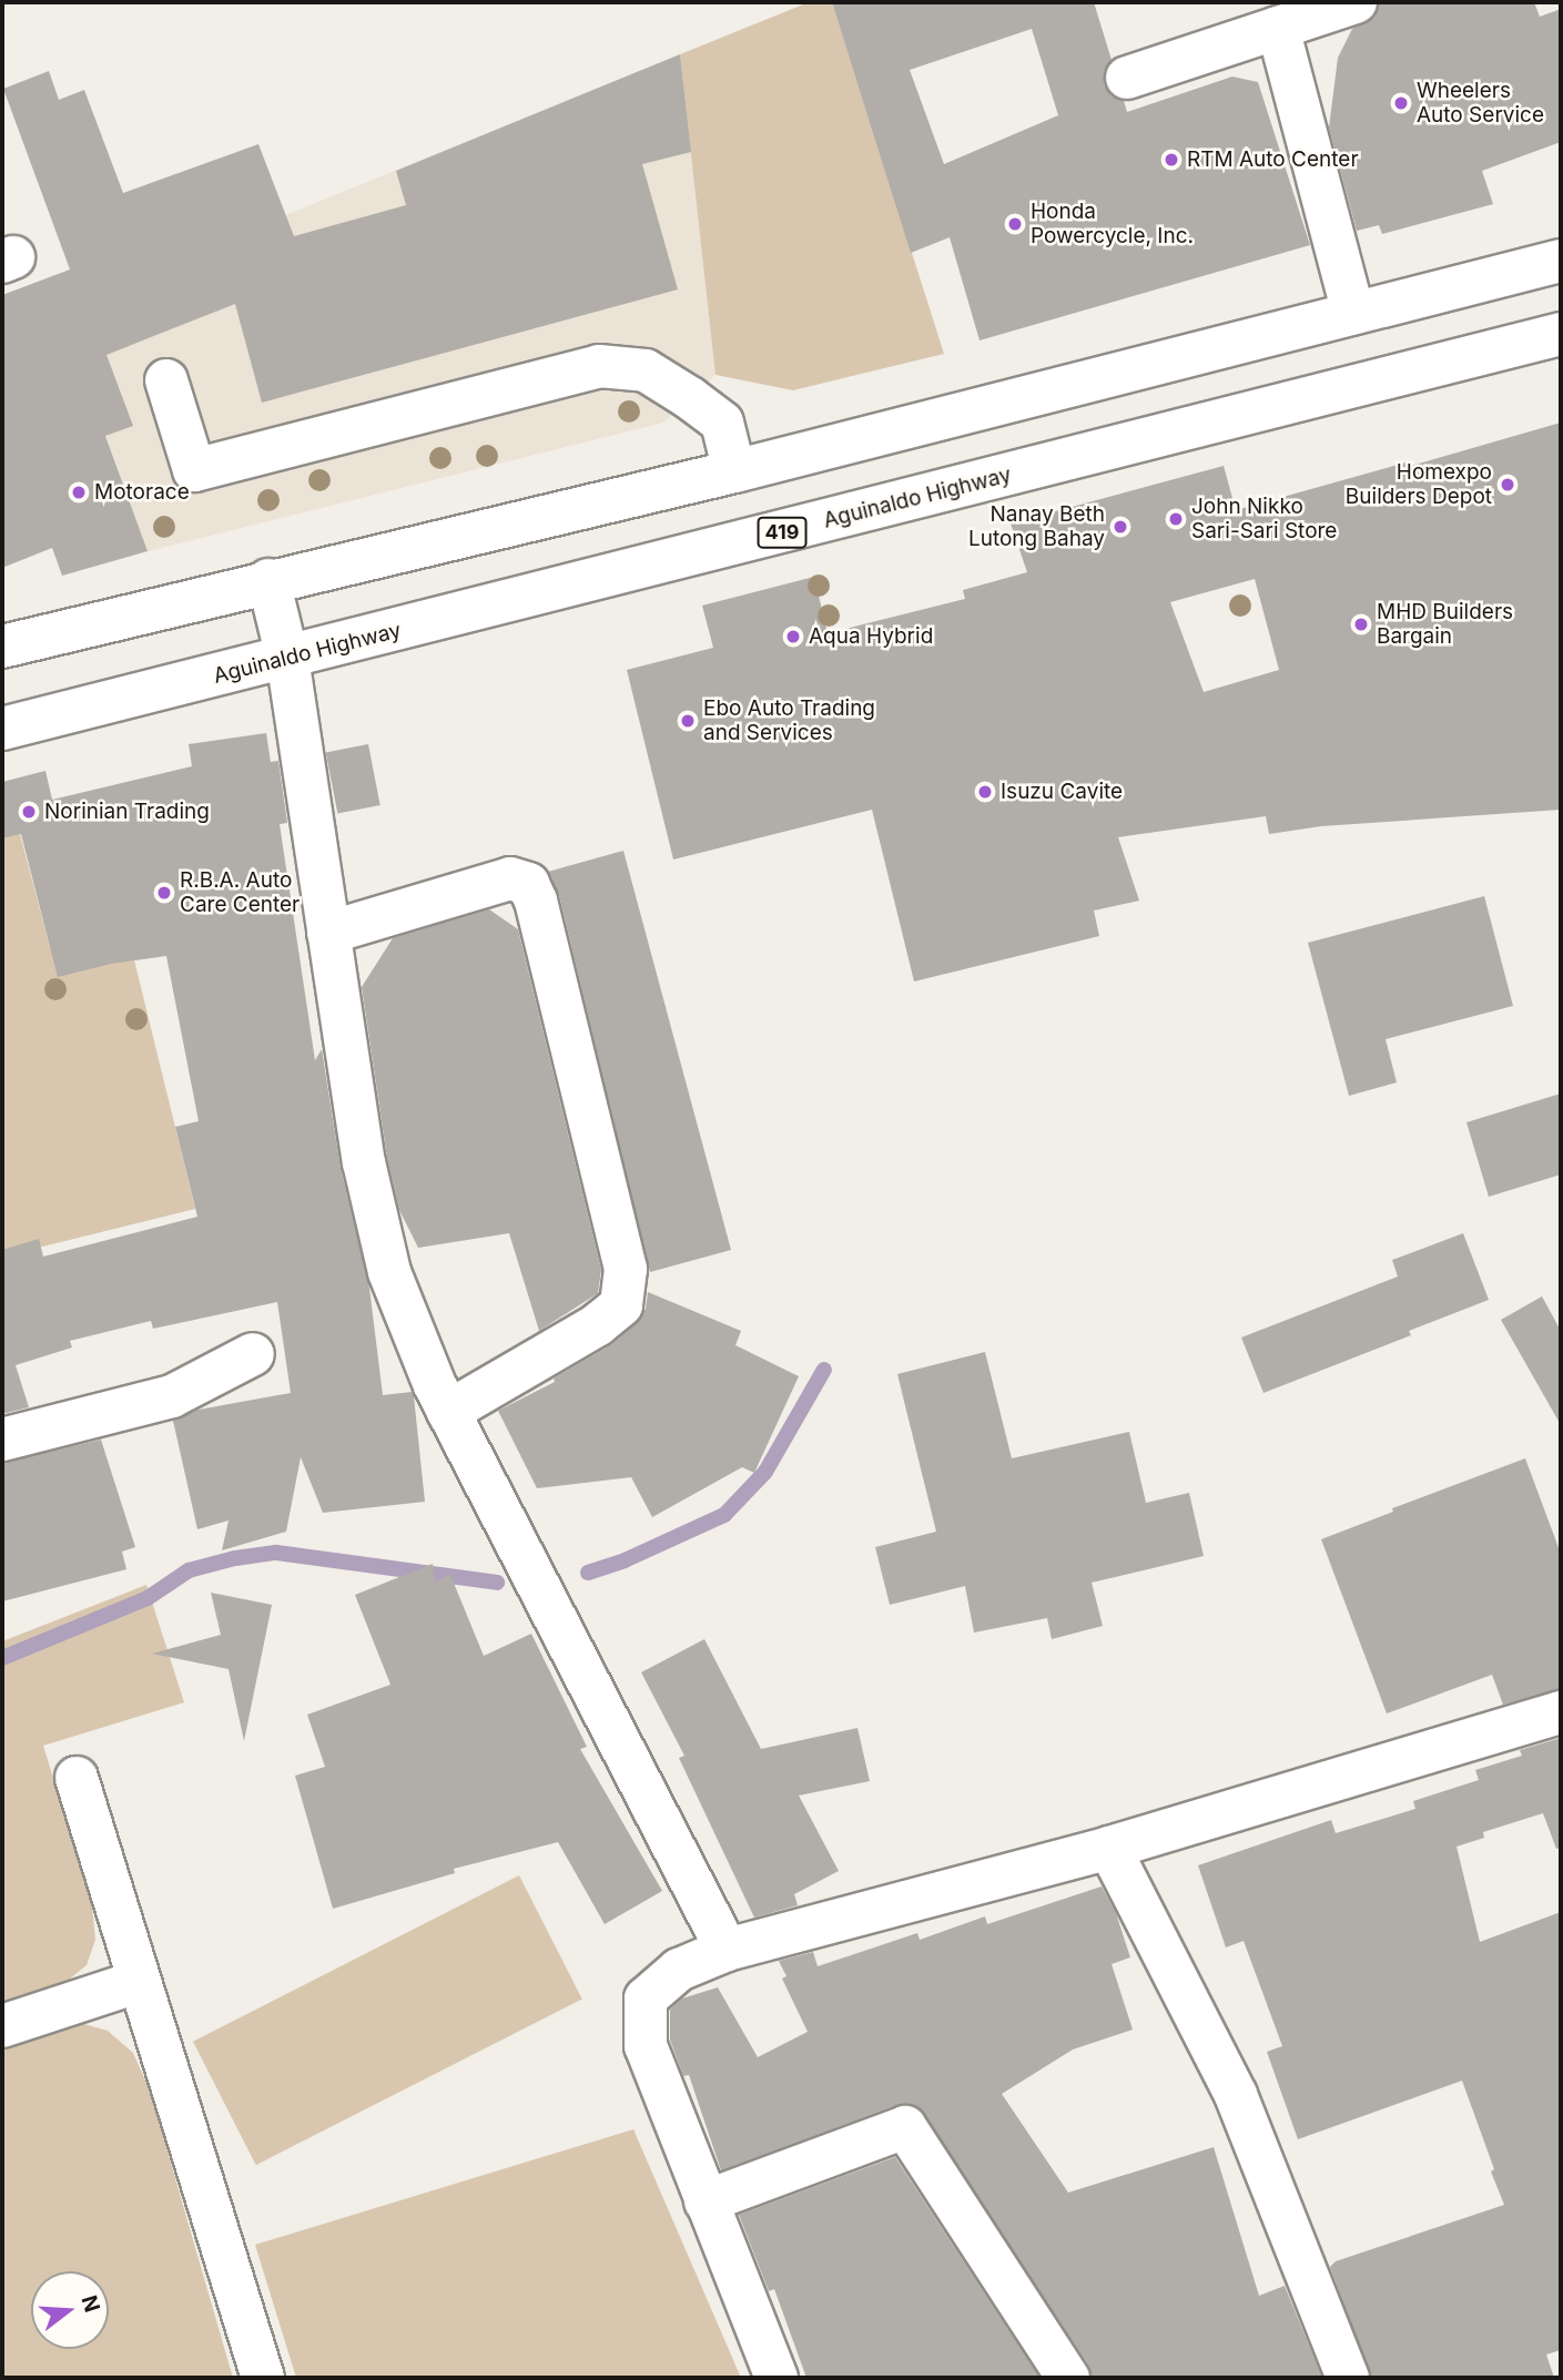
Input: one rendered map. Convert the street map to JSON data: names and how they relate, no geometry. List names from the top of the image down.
{
  "streets": {
    "main road": ["Aguinaldo Highway", "419"]
  },
  "places": [
    "Wheelers Auto Service",
    "RTM Auto Center",
    "Honda Powercycle, Inc.",
    "Homexpo Builders Depot",
    "Motorace",
    "John Nikko Sari-Sari Store",
    "Nanay Beth Lutong Bahay",
    "MHD Builders Bargain",
    "Aqua Hybrid",
    "Ebo Auto Trading and Services",
    "Isuzu Cavite",
    "Norinian Trading",
    "R.B.A. Auto Care Center"
  ],
  "north": "right"
}
